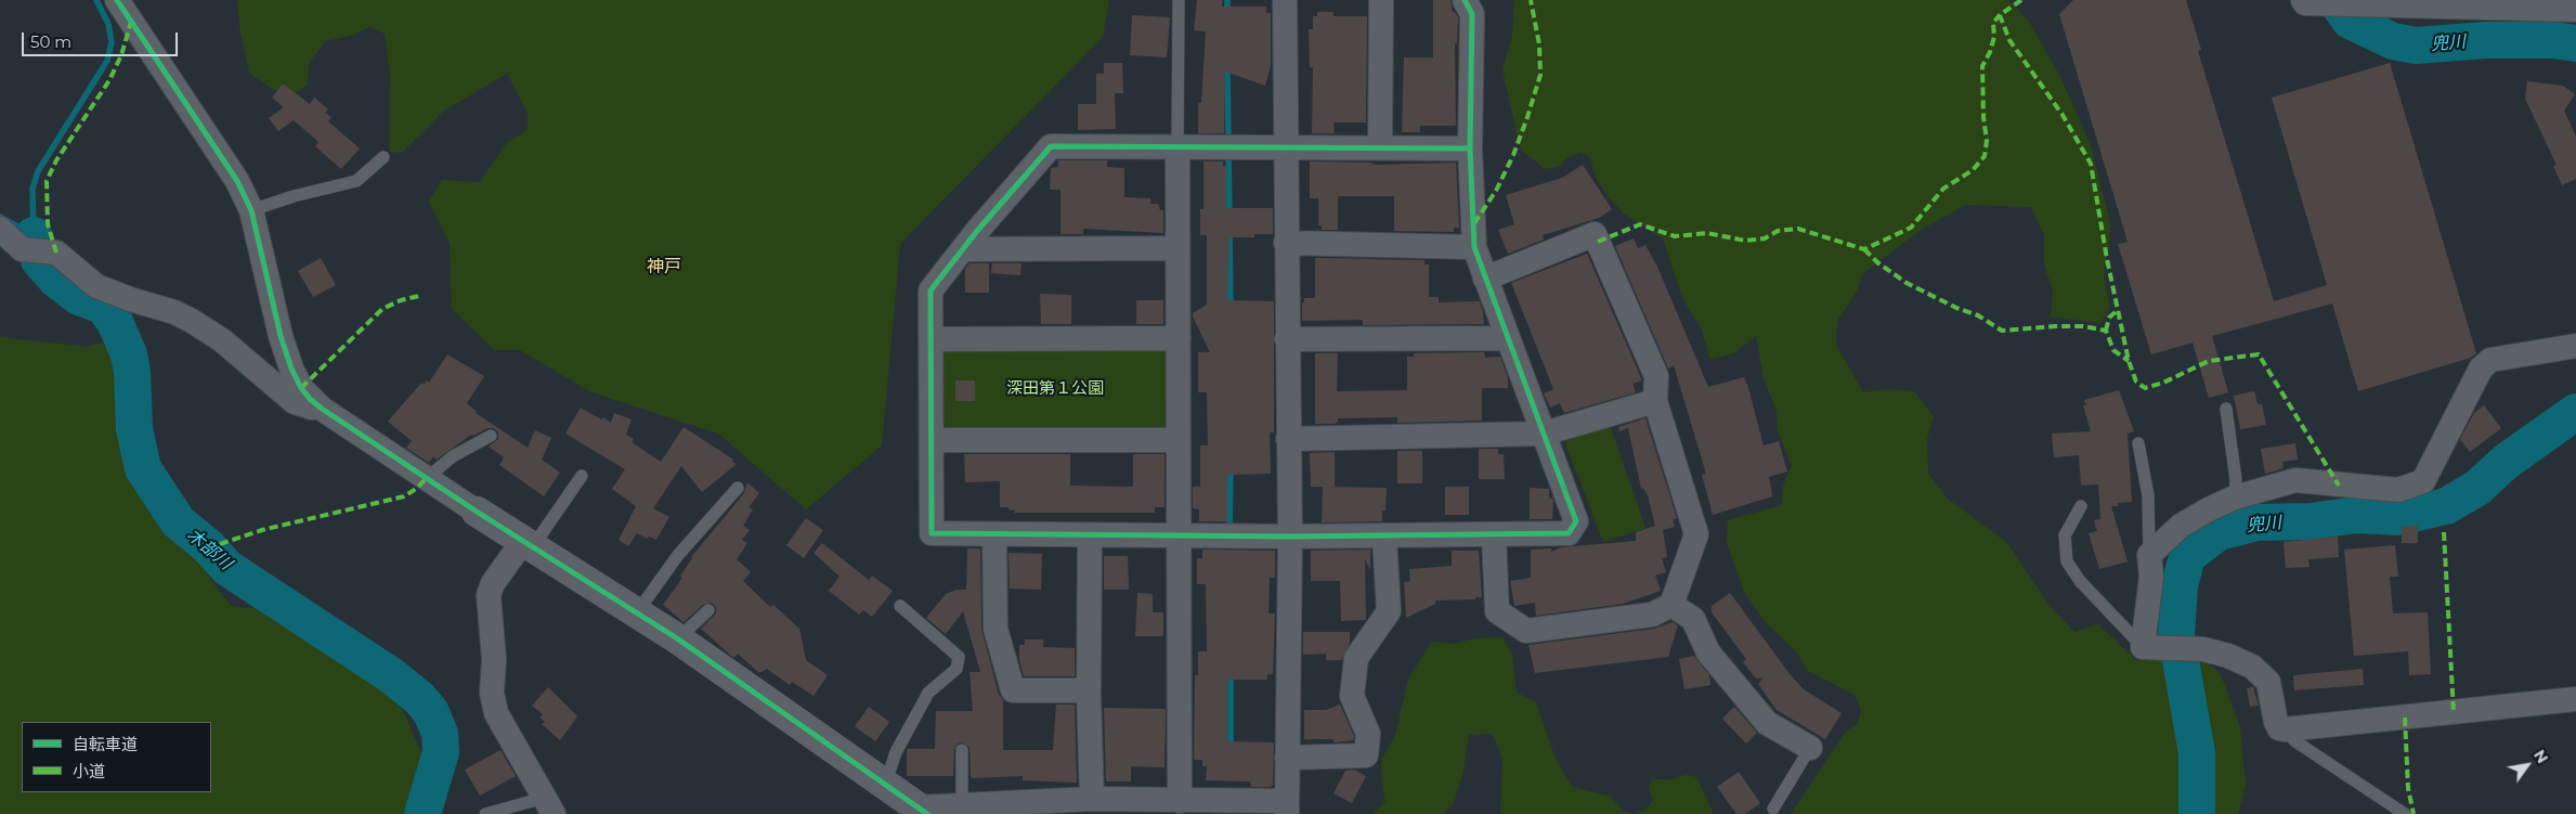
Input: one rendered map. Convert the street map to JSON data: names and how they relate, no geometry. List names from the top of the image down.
{
  "districts": ["神戸"],
  "water": ["兜川", "木部川"],
  "parks": ["深田第１公園"],
  "legend": ["自転車道", "小道"],
  "scale_bar": "50 m",
  "north": "top right"
}
